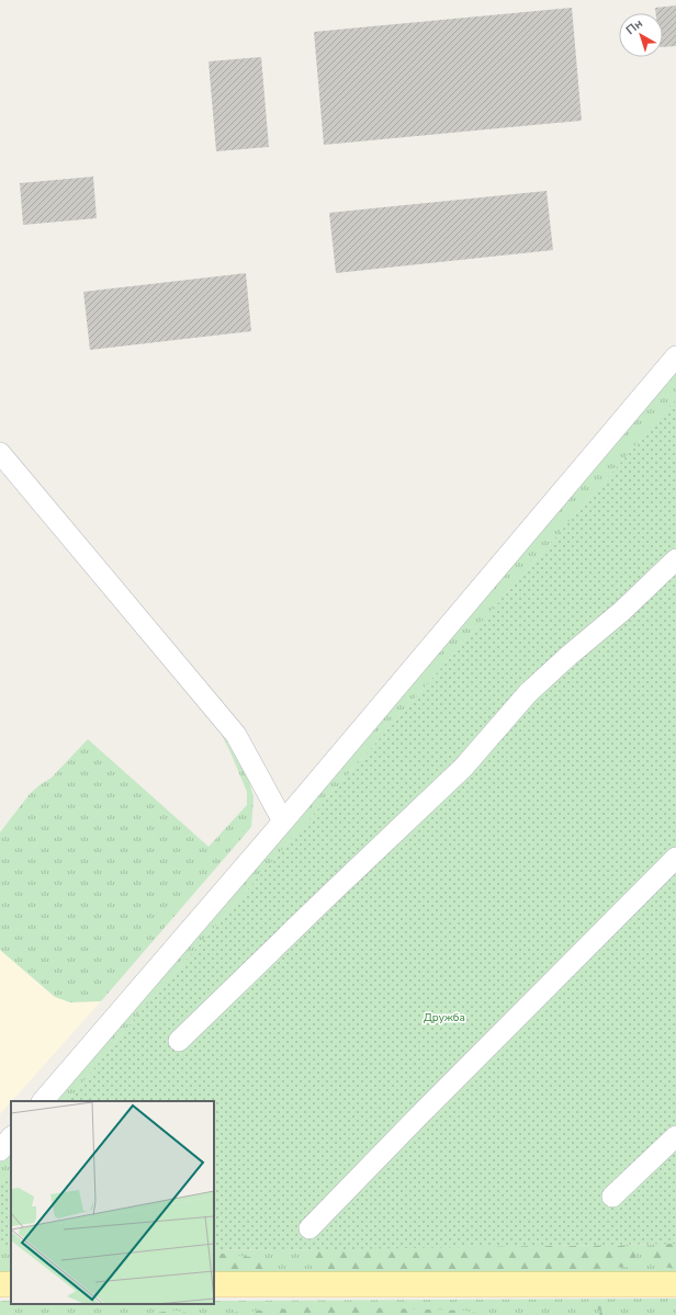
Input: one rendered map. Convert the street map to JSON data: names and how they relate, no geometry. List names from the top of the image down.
{
  "parks": ["Дружба"],
  "north": "top left"
}
